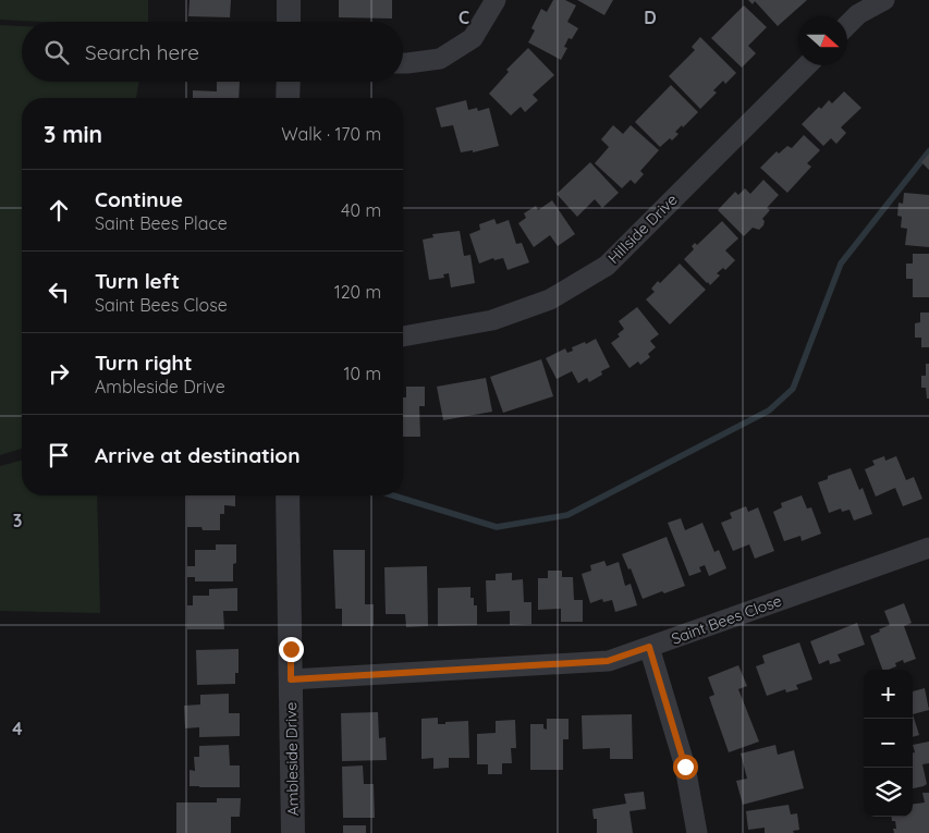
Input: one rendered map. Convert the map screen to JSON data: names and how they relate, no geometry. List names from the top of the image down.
{
  "streets": {
    "street": ["Hillside Drive", "Saint Bees Close", "Ambleside Drive"]
  },
  "crossings": [
    ["Saint Bees Close", "Ambleside Drive"]
  ],
  "north": "right",
  "page": {
    "search": "Search here",
    "heading": ["3 min", "Walk · 170 m"],
    "list": [
      ["Continue", "Saint Bees Place", "40 m"],
      ["Turn left", "Saint Bees Close", "120 m"],
      ["Turn right", "Ambleside Drive", "10 m"],
      "Arrive at destination"
    ],
    "map_buttons": ["+", "−"]
  },
  "grid": {
    "columns": ["C", "D"],
    "rows": ["3", "4"]
  }
}
